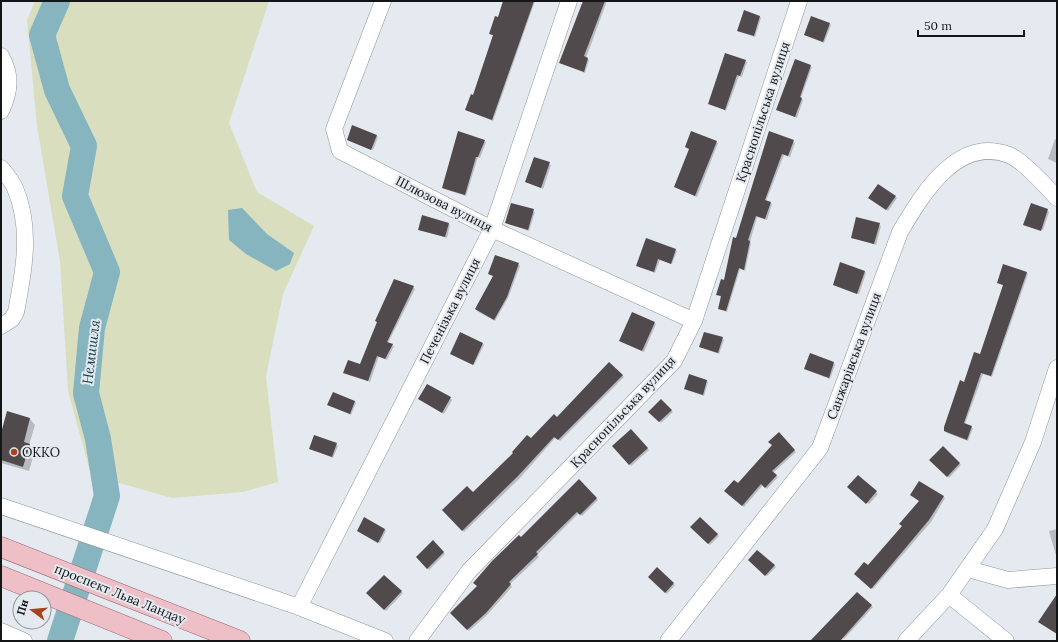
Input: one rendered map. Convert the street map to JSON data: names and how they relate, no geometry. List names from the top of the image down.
{
  "streets": {
    "main road": ["проспект Льва Ландау"],
    "street": [
      "Краснопільська вулиця",
      "Шлюзова вулиця",
      "Печенізька вулиця",
      "Санжарівська вулиця"
    ]
  },
  "crossings": [
    ["Краснопільська вулиця", "Шлюзова вулиця"],
    ["Шлюзова вулиця", "Печенізька вулиця"]
  ],
  "water": ["Немишля"],
  "places": ["ОККО"],
  "scale_bar": "50 m",
  "north": "left"
}
